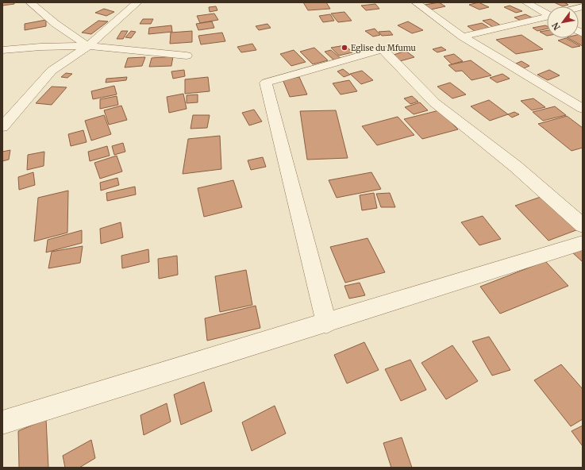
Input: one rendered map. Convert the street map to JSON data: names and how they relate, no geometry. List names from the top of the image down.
{
  "places": ["Eglise du Mfumu"],
  "north": "bottom left"
}
